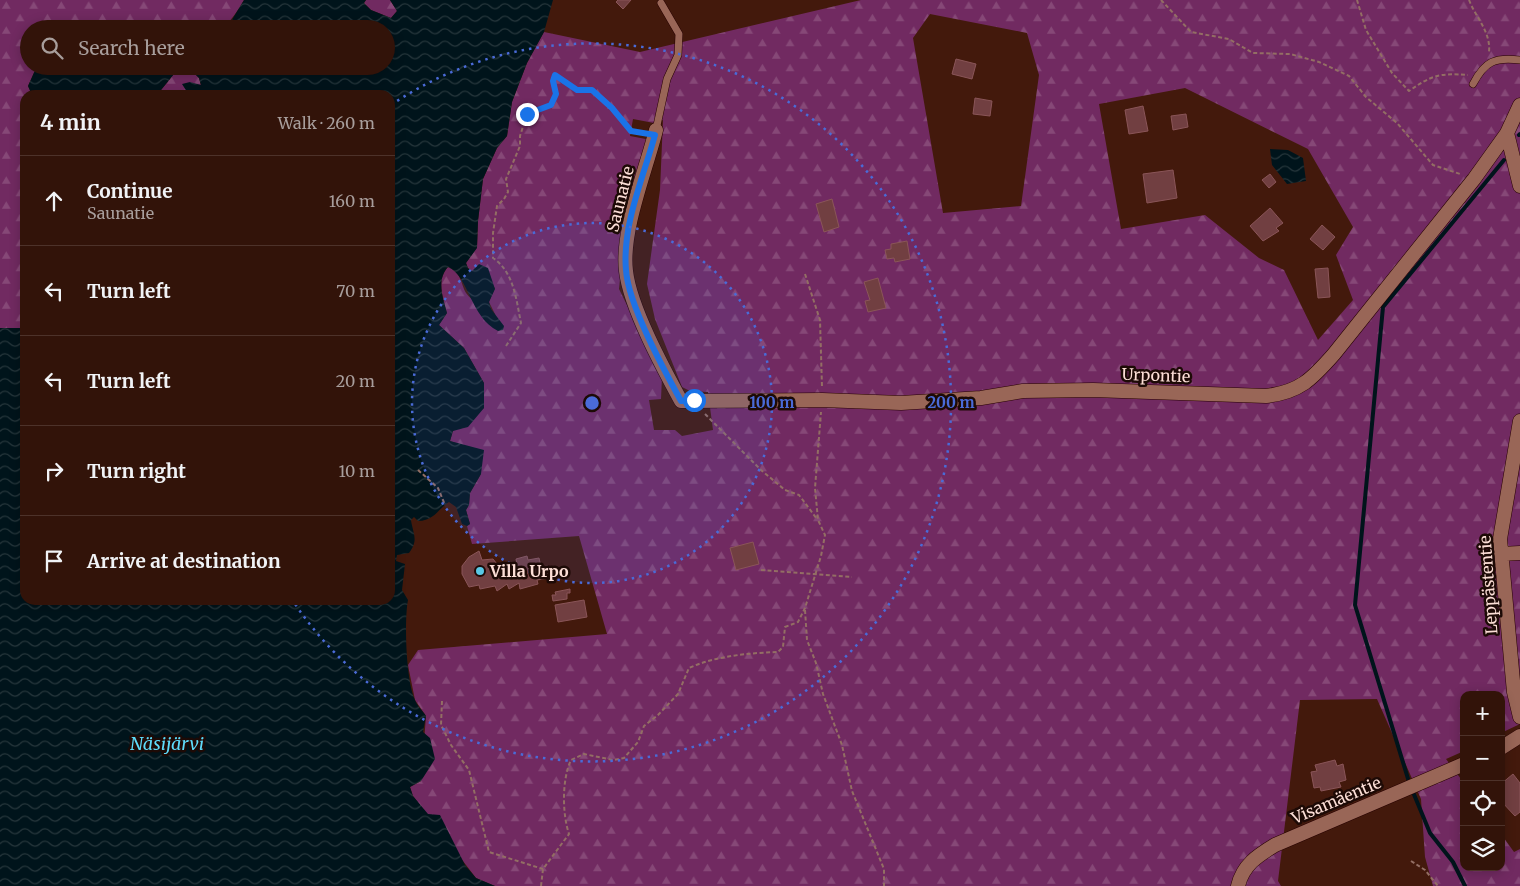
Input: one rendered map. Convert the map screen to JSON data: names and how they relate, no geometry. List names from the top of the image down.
{
  "streets": {
    "street": [
      "Saunatie",
      "Urpontie",
      "Leppästentie",
      "Visamäentie"
    ]
  },
  "crossings": [
    ["Saunatie", "Urpontie"]
  ],
  "water": ["Näsijärvi"],
  "places": ["Villa Urpo"],
  "page": {
    "search": "Search here",
    "heading": ["4 min", "Walk · 260 m"],
    "list": [
      ["Continue", "Saunatie", "160 m"],
      ["Turn left", "70 m"],
      ["Turn left", "20 m"],
      ["Turn right", "10 m"],
      "Arrive at destination"
    ],
    "map_buttons": ["+", "−"]
  },
  "rings": ["100 m", "200 m"]
}
